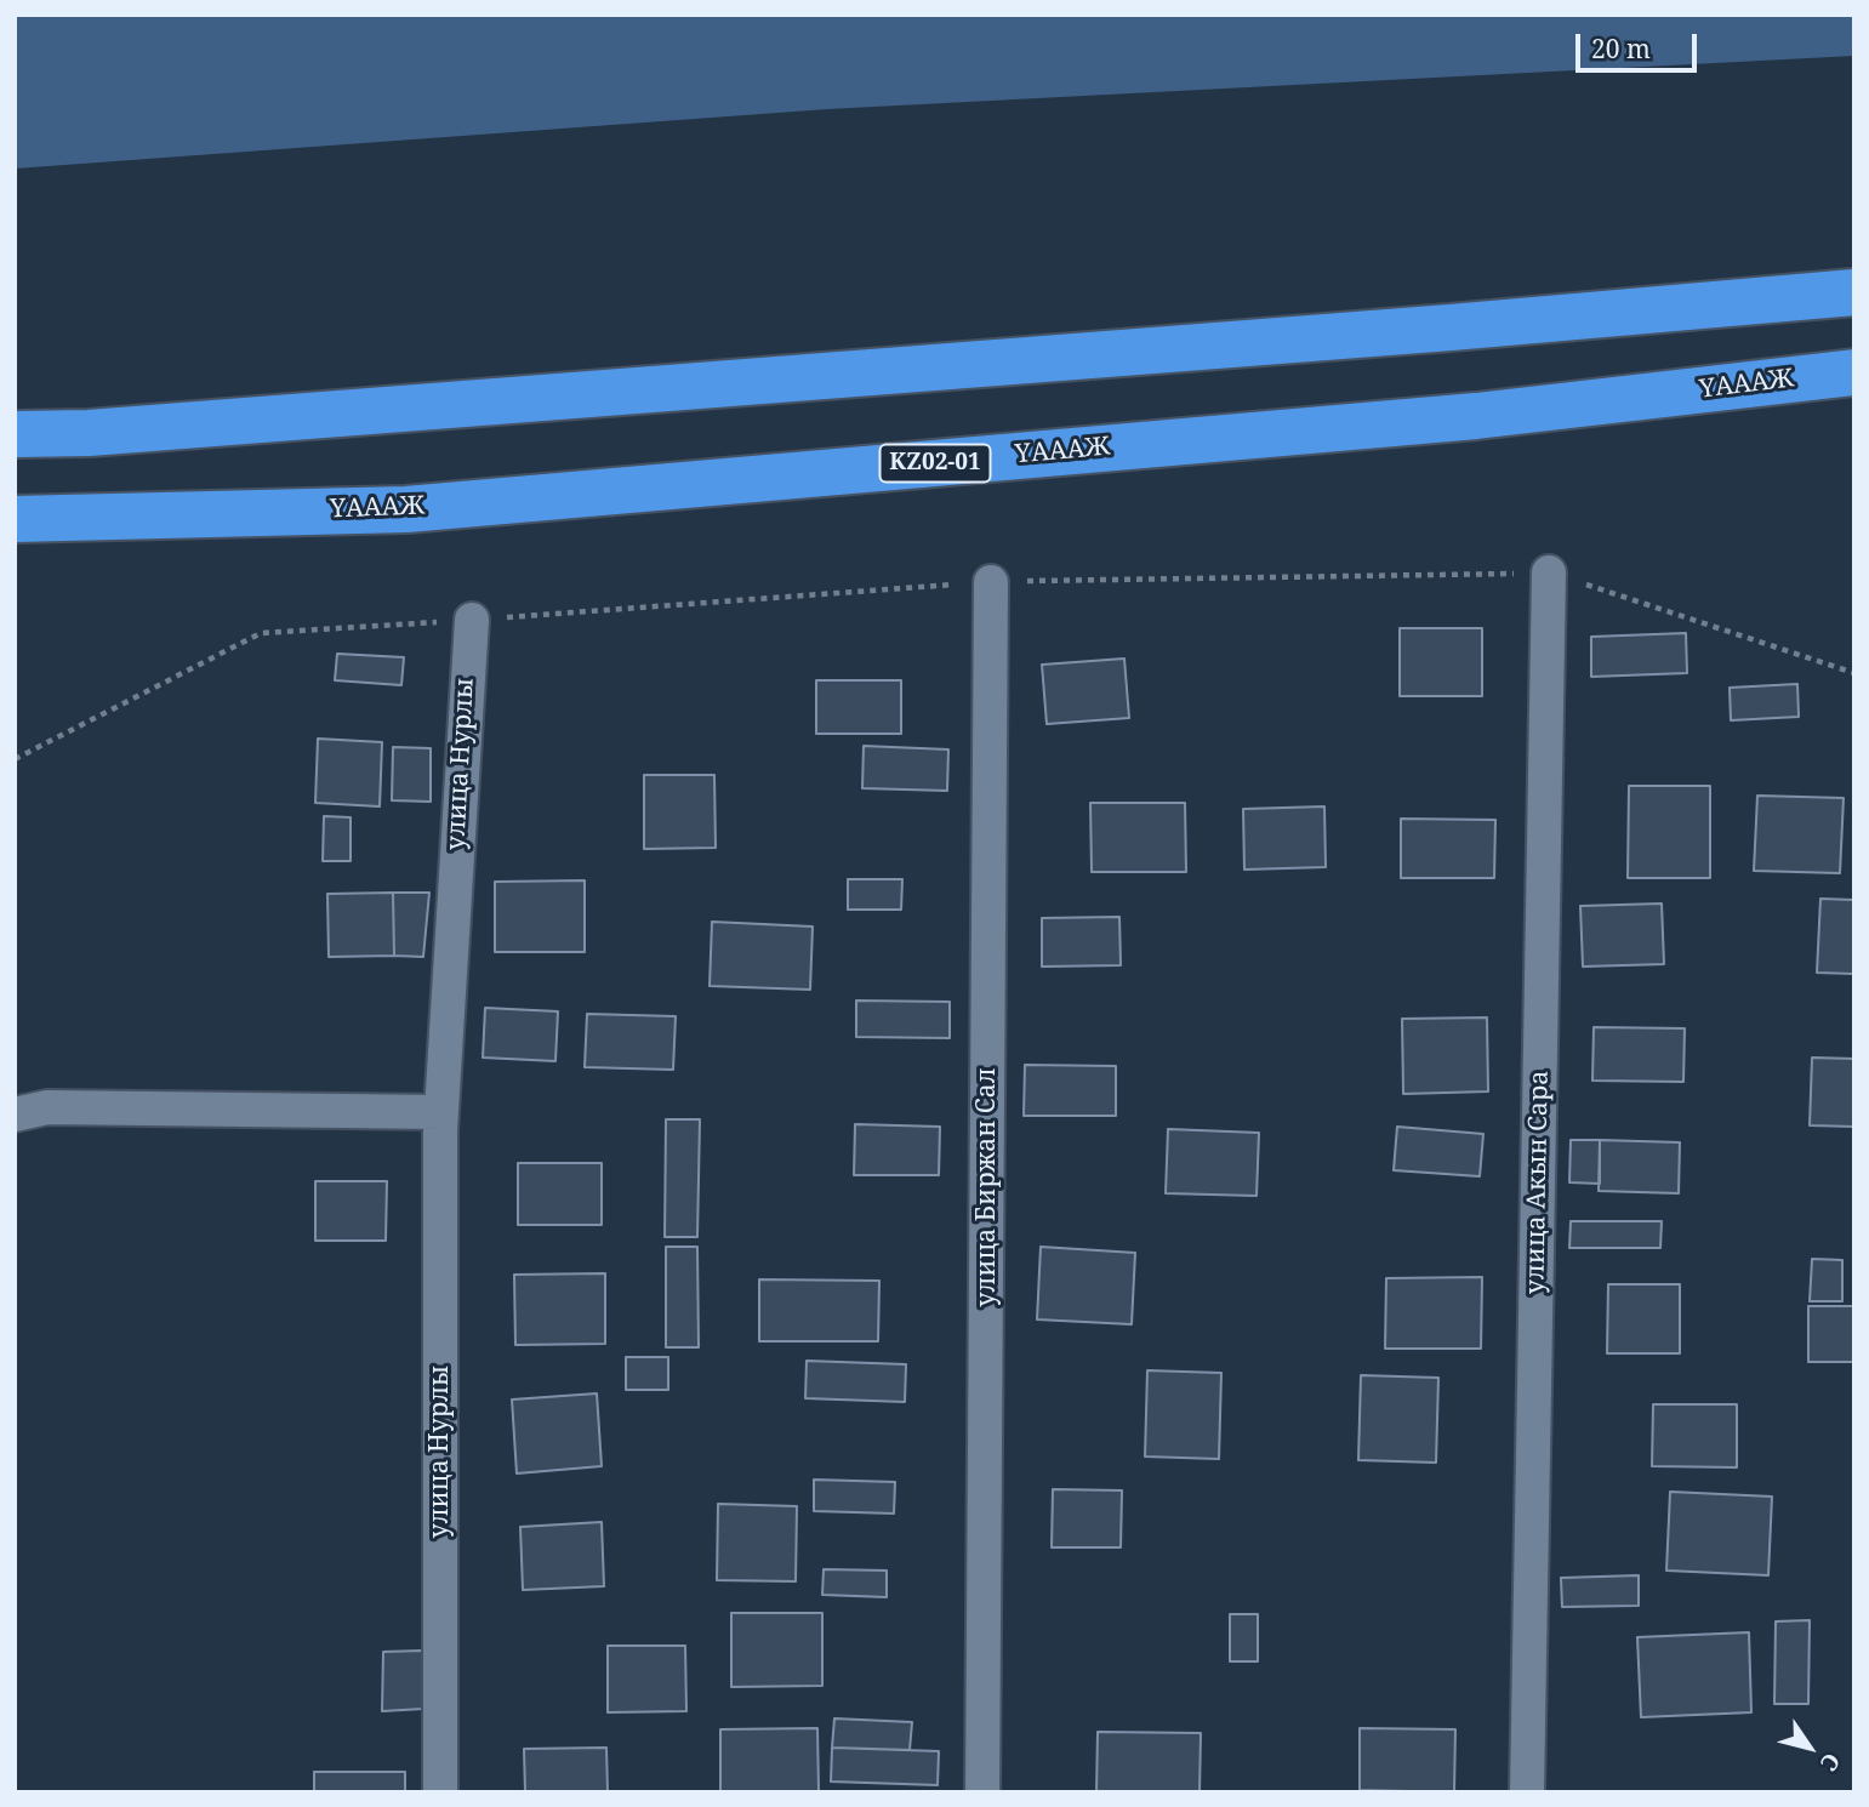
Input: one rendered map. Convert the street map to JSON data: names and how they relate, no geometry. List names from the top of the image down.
{
  "streets": {
    "highway": ["ҮАААЖ", "KZ02-01"],
    "street": ["улица Нурлы", "улица Акын Сара", "улица Биржан Сал"]
  },
  "scale_bar": "20 m",
  "north": "bottom right"
}
